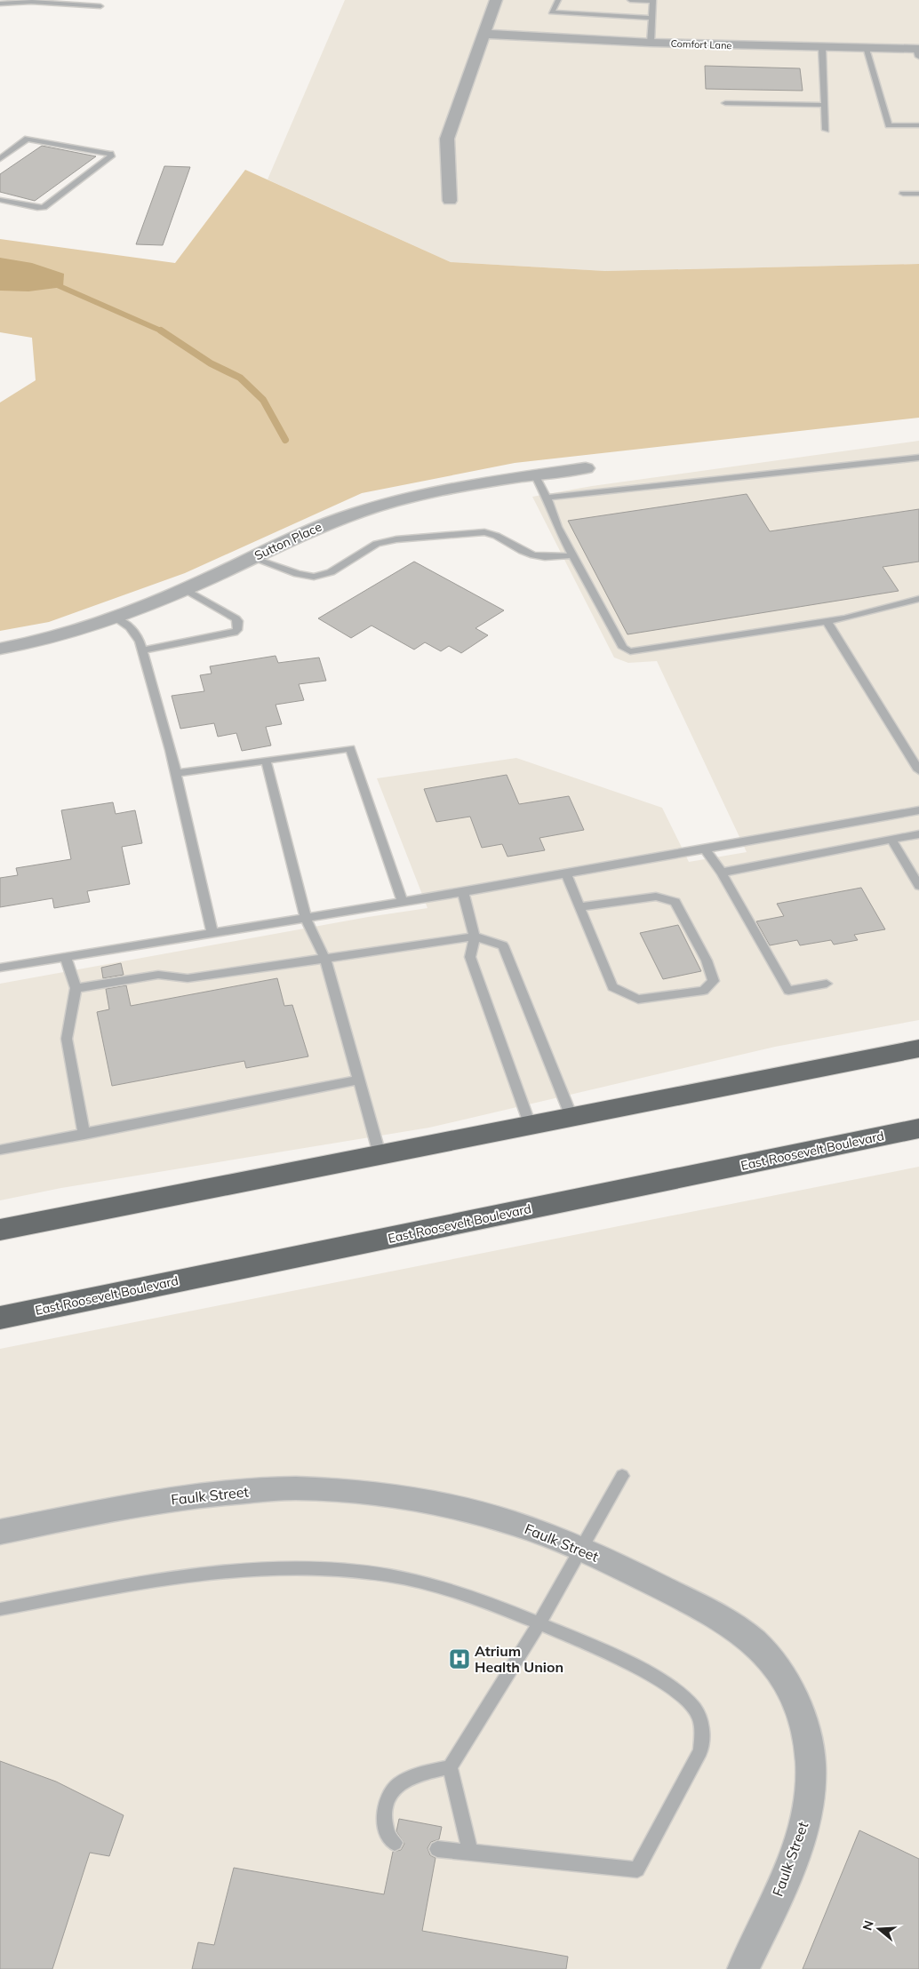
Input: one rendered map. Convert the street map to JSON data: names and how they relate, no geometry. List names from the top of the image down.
{
  "streets": {
    "highway": ["East Roosevelt Boulevard"],
    "street": ["Comfort Lane", "Sutton Place", "Faulk Street"]
  },
  "places": {
    "hospital": ["Atrium Health Union"]
  },
  "north": "left"
}
